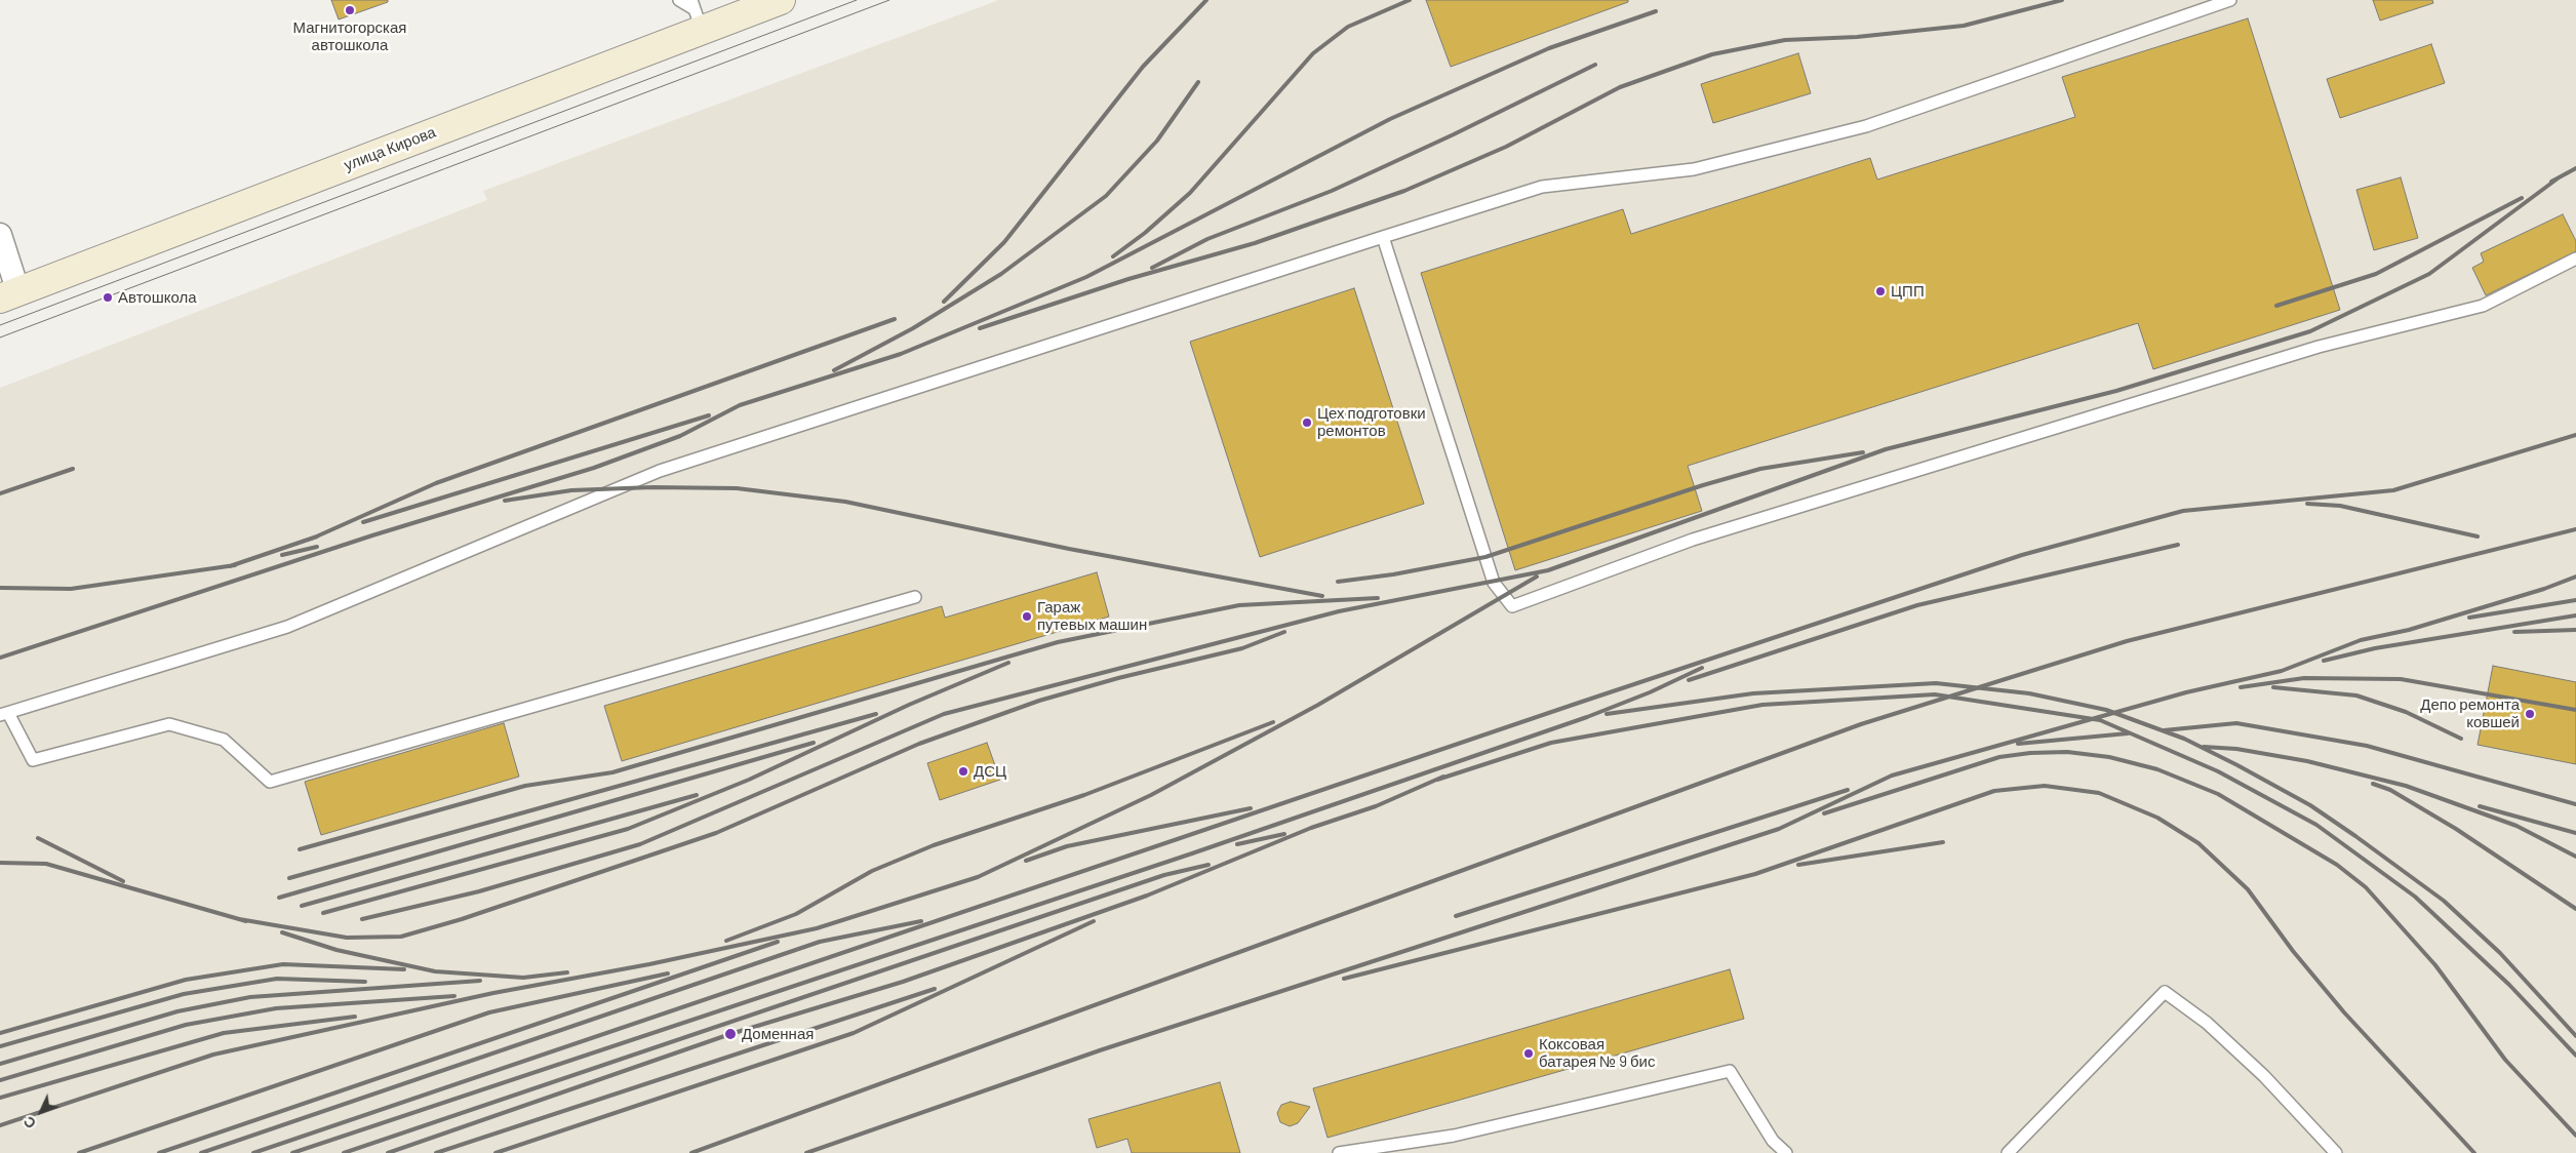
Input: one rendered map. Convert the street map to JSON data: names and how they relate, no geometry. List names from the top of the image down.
{
  "streets": {
    "main road": ["улица Кирова"]
  },
  "places": [
    "Магнитогорская автошкола",
    "ЦПП",
    "Автошкола",
    "Цех подготовки ремонтов",
    "Гараж путевых машин",
    "Депо ремонта ковшей",
    "ДСЦ",
    "Доменная",
    "Коксовая батарея № 9 бис"
  ],
  "north": "bottom left"
}
